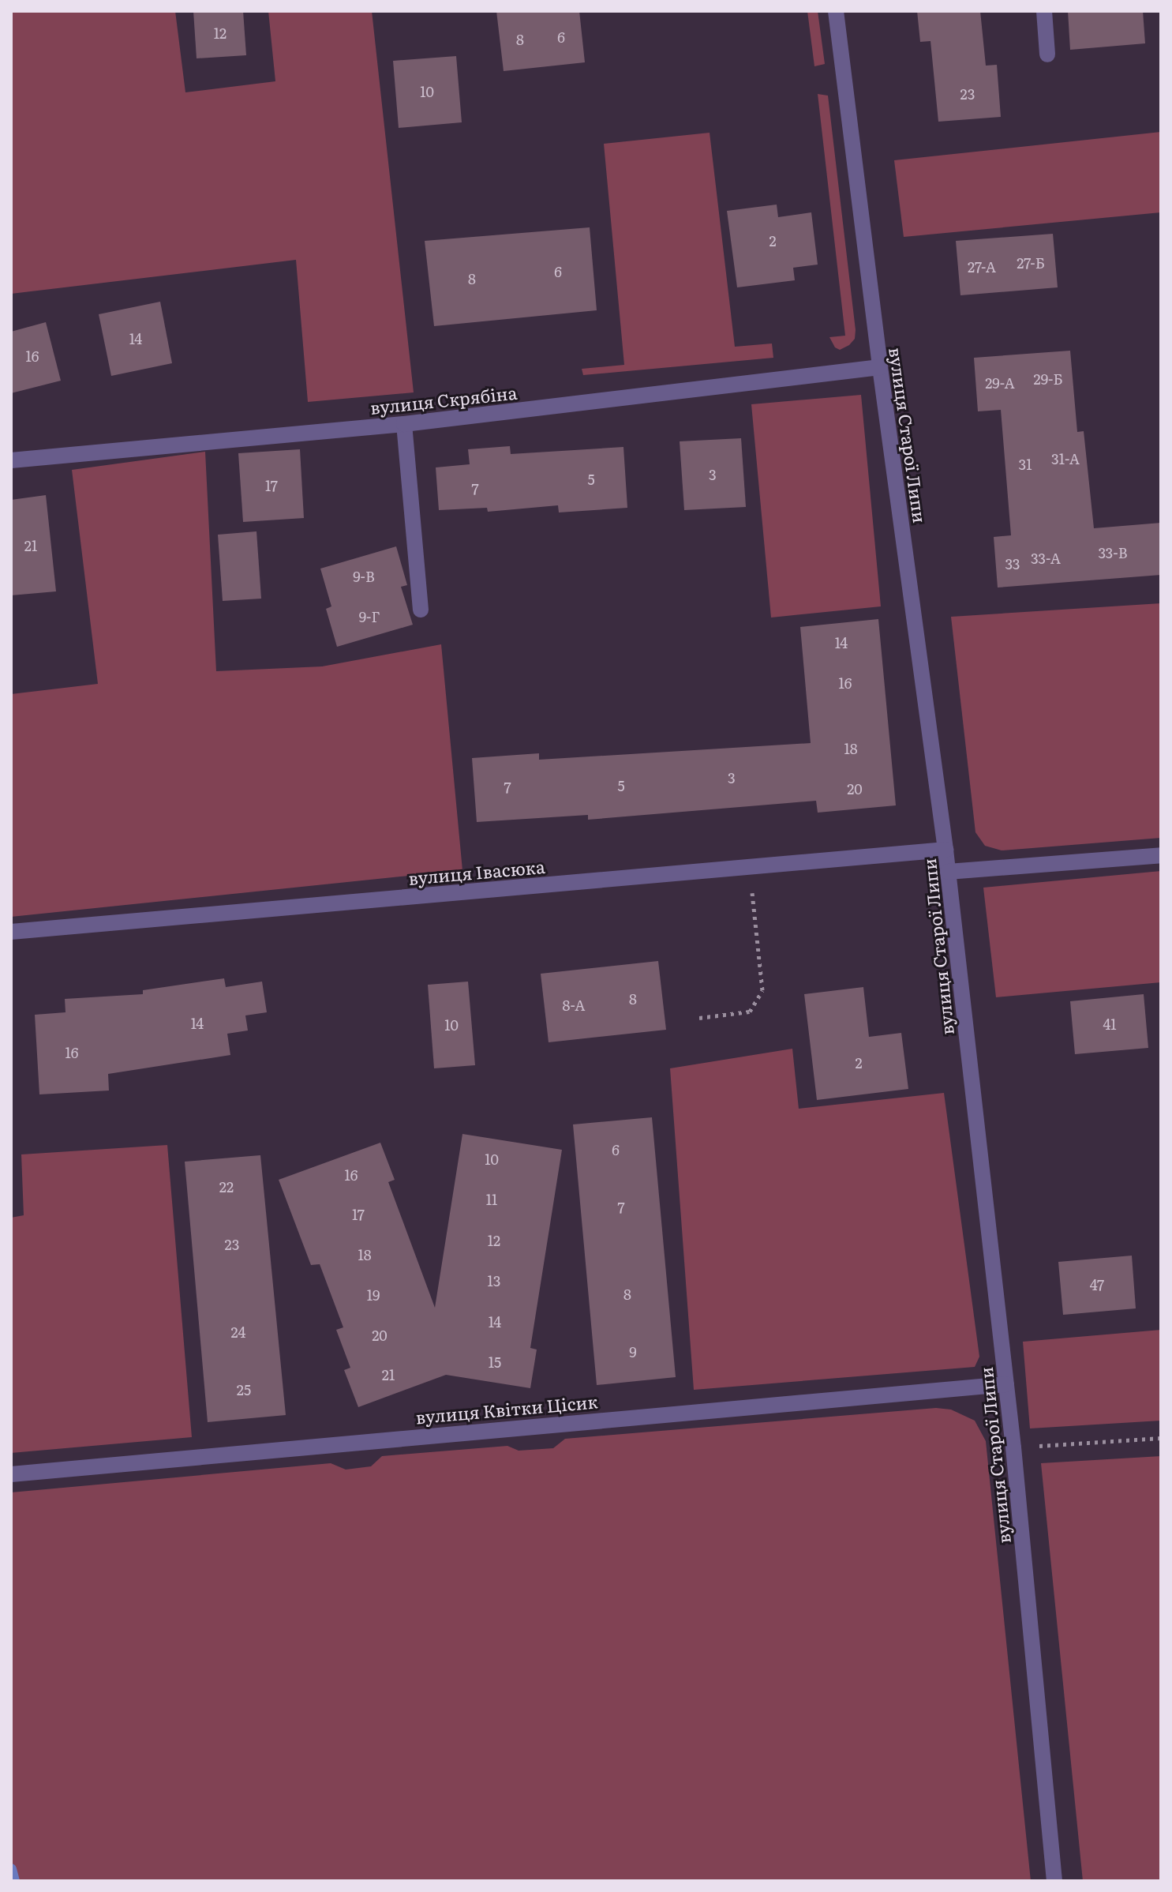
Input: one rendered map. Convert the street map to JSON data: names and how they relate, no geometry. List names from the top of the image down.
{
  "streets": {
    "street": [
      "вулиця Скрябіна",
      "вулиця Старої Липи",
      "вулиця Івасюка",
      "вулиця Квітки Цісик"
    ]
  },
  "crossings": [
    ["вулиця Скрябіна", "вулиця Старої Липи"],
    ["вулиця Старої Липи", "вулиця Івасюка"],
    ["вулиця Старої Липи", "вулиця Квітки Цісик"]
  ],
  "house_numbers": [
    "12",
    "6",
    "8",
    "10",
    "23",
    "2",
    "27-Б",
    "27-А",
    "6",
    "8",
    "14",
    "16",
    "29-Б",
    "29-А",
    "31-А",
    "31",
    "3",
    "5",
    "17",
    "7",
    "21",
    "33-В",
    "33-А",
    "33",
    "9-В",
    "9-Г",
    "14",
    "16",
    "18",
    "3",
    "5",
    "7",
    "20",
    "8",
    "8-А",
    "14",
    "41",
    "10",
    "16",
    "2",
    "6",
    "10",
    "16",
    "22",
    "11",
    "7",
    "17",
    "12",
    "23",
    "18",
    "13",
    "47",
    "8",
    "19",
    "14",
    "24",
    "20",
    "9",
    "15",
    "21",
    "25"
  ]
}
